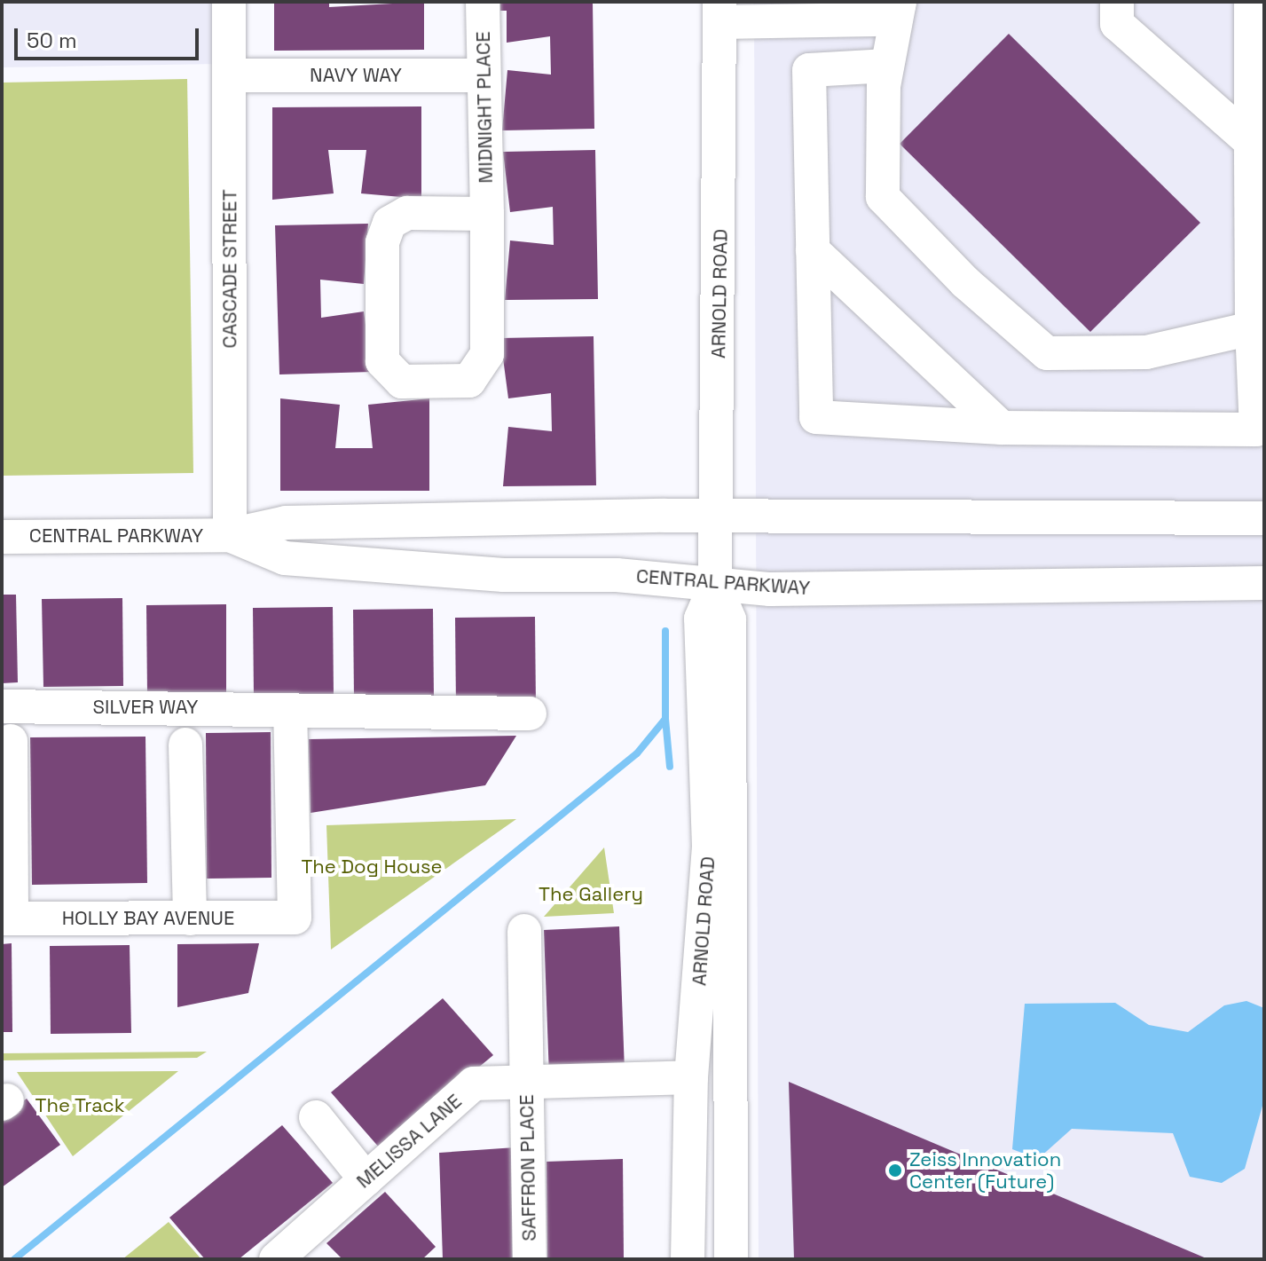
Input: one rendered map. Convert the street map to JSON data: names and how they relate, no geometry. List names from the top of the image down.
{
  "streets": {
    "street": [
      "NAVY WAY",
      "MIDNIGHT PLACE",
      "CASCADE STREET",
      "ARNOLD ROAD",
      "CENTRAL PARKWAY",
      "SILVER WAY",
      "HOLLY BAY AVENUE",
      "MELISSA LANE",
      "SAFFRON PLACE"
    ]
  },
  "crossings": [
    ["NAVY WAY", "MIDNIGHT PLACE"],
    ["NAVY WAY", "CASCADE STREET"],
    ["CASCADE STREET", "CENTRAL PARKWAY"],
    ["ARNOLD ROAD", "CENTRAL PARKWAY"],
    ["ARNOLD ROAD", "MELISSA LANE"],
    ["SILVER WAY", "HOLLY BAY AVENUE"],
    ["MELISSA LANE", "SAFFRON PLACE"]
  ],
  "parks": ["The Dog House", "The Gallery", "The Track"],
  "places": ["Zeiss Innovation Center (Future)"],
  "scale_bar": "50 m"
}
